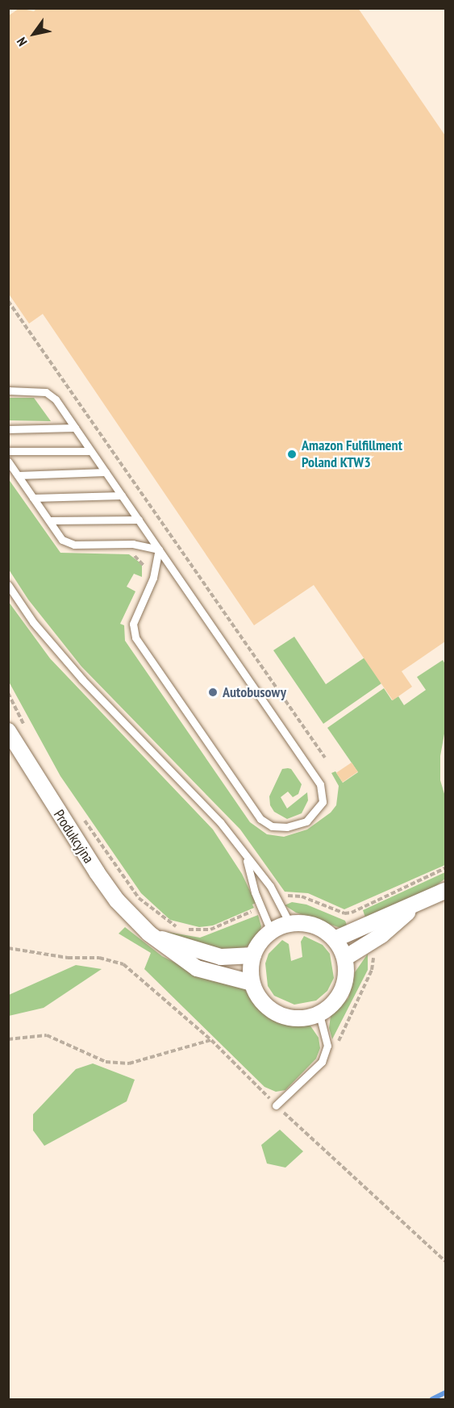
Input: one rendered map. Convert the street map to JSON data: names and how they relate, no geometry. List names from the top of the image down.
{
  "streets": {
    "street": ["Produkcyjna"]
  },
  "places": ["Amazon Fulfillment Poland KTW3", "Autobusowy"],
  "north": "bottom left"
}
